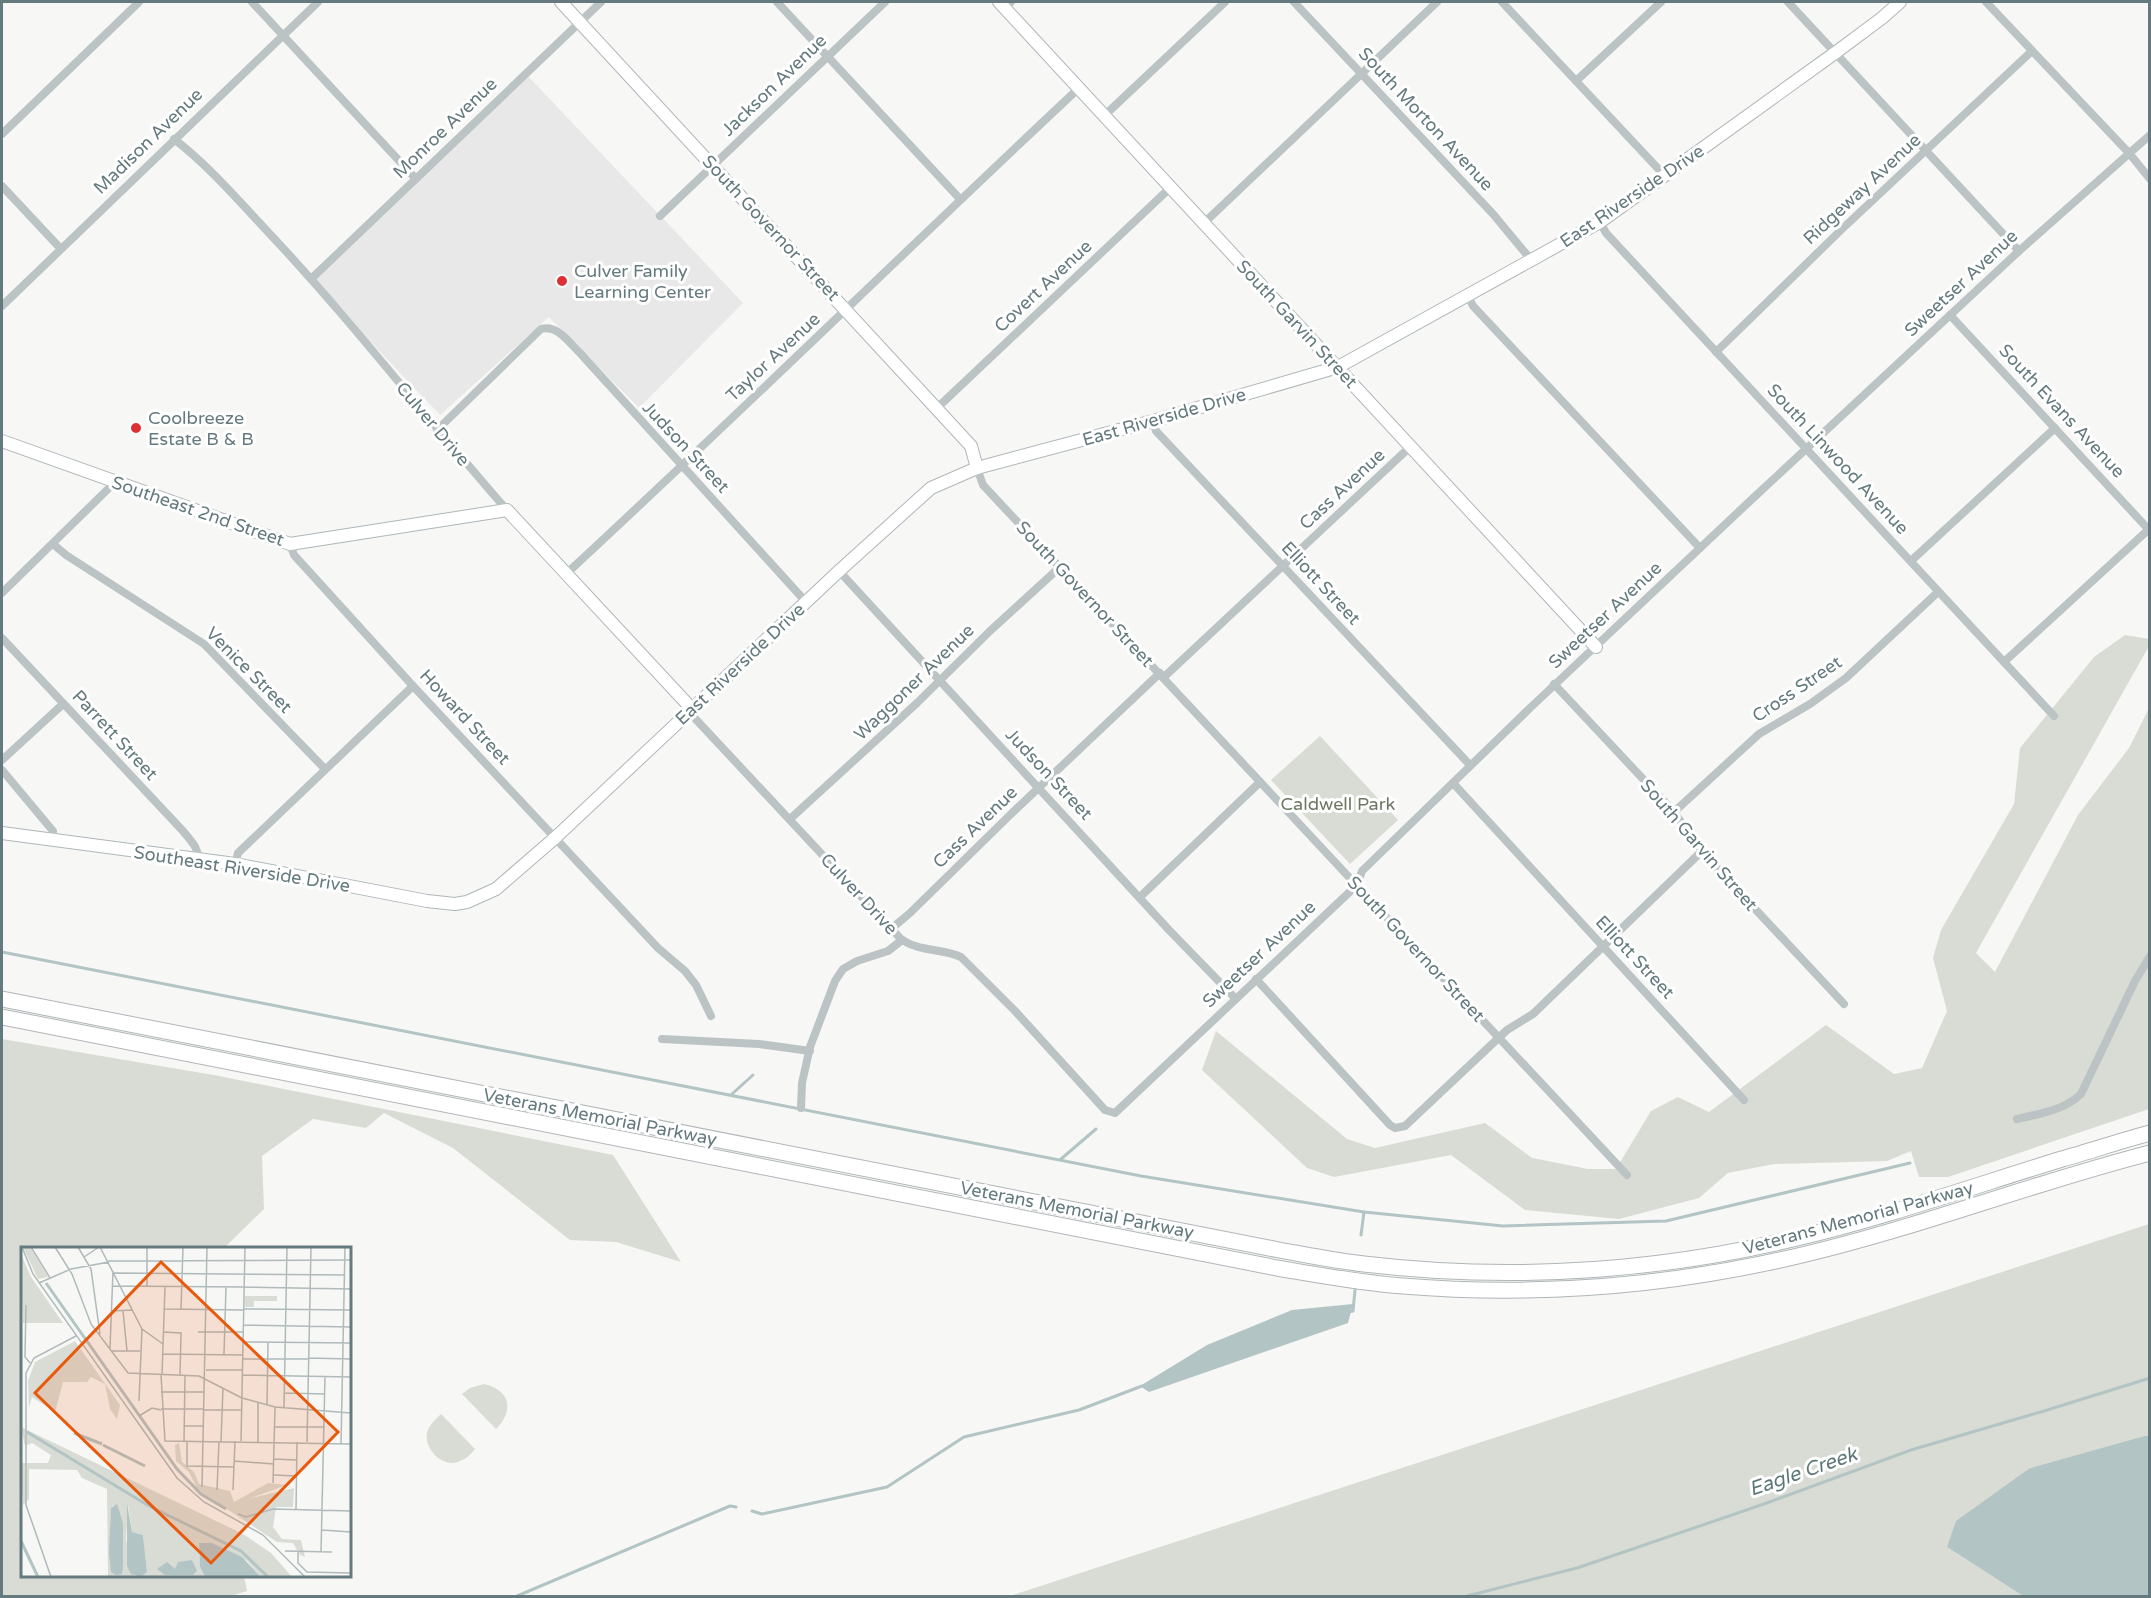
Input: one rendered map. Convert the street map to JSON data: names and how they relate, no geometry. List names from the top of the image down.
{
  "streets": {
    "highway": ["Veterans Memorial Parkway"],
    "street": [
      "Jackson Avenue",
      "South Morton Avenue",
      "Monroe Avenue",
      "Madison Avenue",
      "Ridgeway Avenue",
      "East Riverside Drive",
      "South Governor Street",
      "Sweetser Avenue",
      "Covert Avenue",
      "South Garvin Street",
      "Taylor Avenue",
      "South Evans Avenue",
      "Culver Drive",
      "Judson Street",
      "South Linwood Avenue",
      "Cass Avenue",
      "Southeast 2nd Street",
      "Elliott Street",
      "Venice Street",
      "Waggoner Avenue",
      "Cross Street",
      "Howard Street",
      "Parrett Street",
      "Southeast Riverside Drive"
    ]
  },
  "crossings": [
    ["Jackson Avenue", "South Governor Street"],
    ["South Morton Avenue", "East Riverside Drive"],
    ["Monroe Avenue", "South Governor Street"],
    ["Monroe Avenue", "Culver Drive"],
    ["Madison Avenue", "Culver Drive"],
    ["Ridgeway Avenue", "South Linwood Avenue"],
    ["East Riverside Drive", "South Governor Street"],
    ["East Riverside Drive", "South Garvin Street"],
    ["East Riverside Drive", "Culver Drive"],
    ["East Riverside Drive", "Judson Street"],
    ["East Riverside Drive", "South Linwood Avenue"],
    ["East Riverside Drive", "Elliott Street"],
    ["East Riverside Drive", "Howard Street"],
    ["East Riverside Drive", "Southeast Riverside Drive"],
    ["South Governor Street", "Sweetser Avenue"],
    ["South Governor Street", "Covert Avenue"],
    ["South Governor Street", "Taylor Avenue"],
    ["South Governor Street", "Cass Avenue"],
    ["South Governor Street", "Waggoner Avenue"],
    ["Sweetser Avenue", "South Garvin Street"],
    ["Sweetser Avenue", "South Evans Avenue"],
    ["Sweetser Avenue", "Culver Drive"],
    ["Sweetser Avenue", "Judson Street"],
    ["Sweetser Avenue", "South Linwood Avenue"],
    ["Sweetser Avenue", "Elliott Street"],
    ["Covert Avenue", "South Garvin Street"],
    ["South Garvin Street", "Taylor Avenue"],
    ["South Garvin Street", "Cass Avenue"],
    ["South Garvin Street", "Cross Street"],
    ["Taylor Avenue", "Culver Drive"],
    ["Taylor Avenue", "Judson Street"],
    ["Culver Drive", "Judson Street"],
    ["Culver Drive", "Cass Avenue"],
    ["Culver Drive", "Southeast 2nd Street"],
    ["Culver Drive", "Waggoner Avenue"],
    ["Judson Street", "Cass Avenue"],
    ["Judson Street", "Waggoner Avenue"],
    ["South Linwood Avenue", "Cross Street"],
    ["Cass Avenue", "Elliott Street"],
    ["Southeast 2nd Street", "Howard Street"],
    ["Parrett Street", "Southeast Riverside Drive"]
  ],
  "water": ["Eagle Creek"],
  "parks": ["Caldwell Park"],
  "places": ["Culver Family Learning Center", "Coolbreeze Estate B & B"]
}
